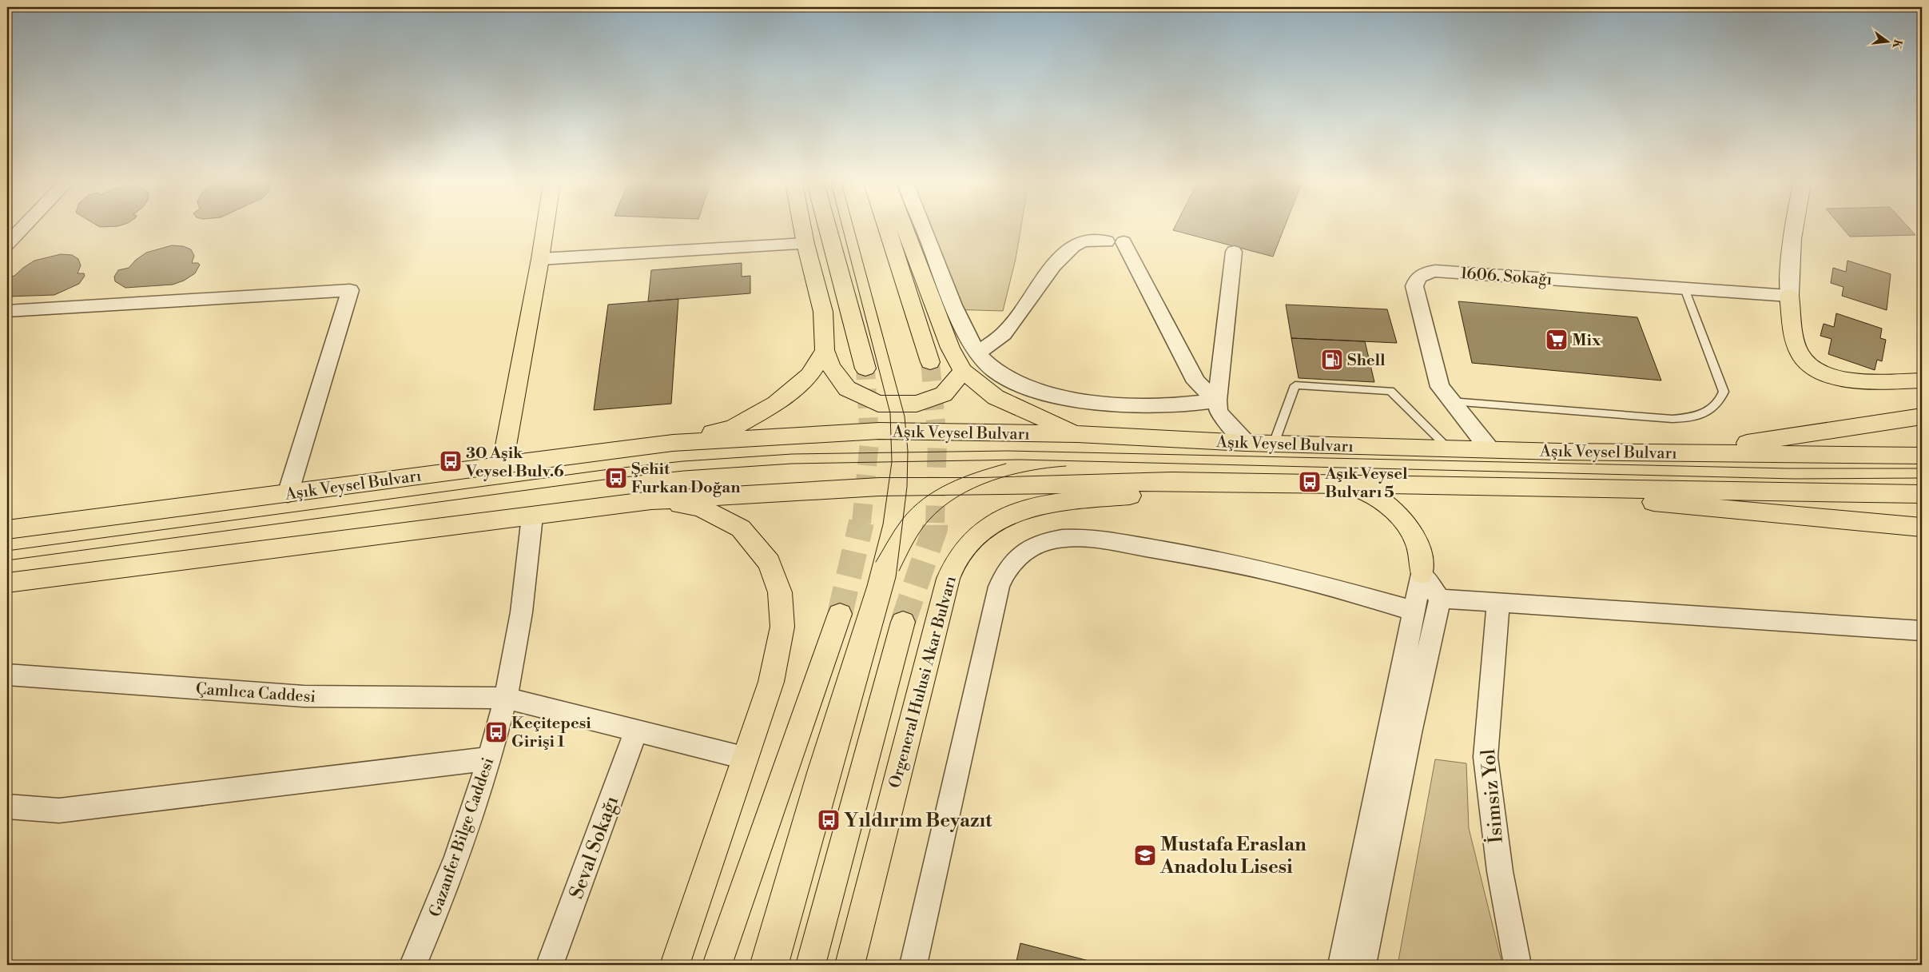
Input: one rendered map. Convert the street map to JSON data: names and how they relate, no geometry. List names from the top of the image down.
{
  "streets": {
    "main road": ["Aşık Veysel Bulvarı", "Orgeneral Hulusi Akar Bulvarı"],
    "street": [
      "1606. Sokağı",
      "Çamlıca Caddesi",
      "İsimsiz Yol",
      "Gazanfer Bilge Caddesi",
      "Seval Sokağı"
    ]
  },
  "crossings": [
    ["1606. Sokağı", "Aşık Veysel Bulvarı"],
    ["Çamlıca Caddesi", "Gazanfer Bilge Caddesi"],
    ["Çamlıca Caddesi", "Seval Sokağı"]
  ],
  "places": {
    "supermarket": ["Mix"],
    "fuel station": ["Shell"],
    "bus stop": [
      "30 Aşik Veysel Bulv.6",
      "Şehit Furkan Doğan",
      "Aşık Veysel Bulvarı 5",
      "Keçitepesi Girişi 1",
      "Yıldırım Beyazıt"
    ],
    "school or university": ["Mustafa Eraslan Anadolu Lisesi"]
  },
  "north": "right"
}
